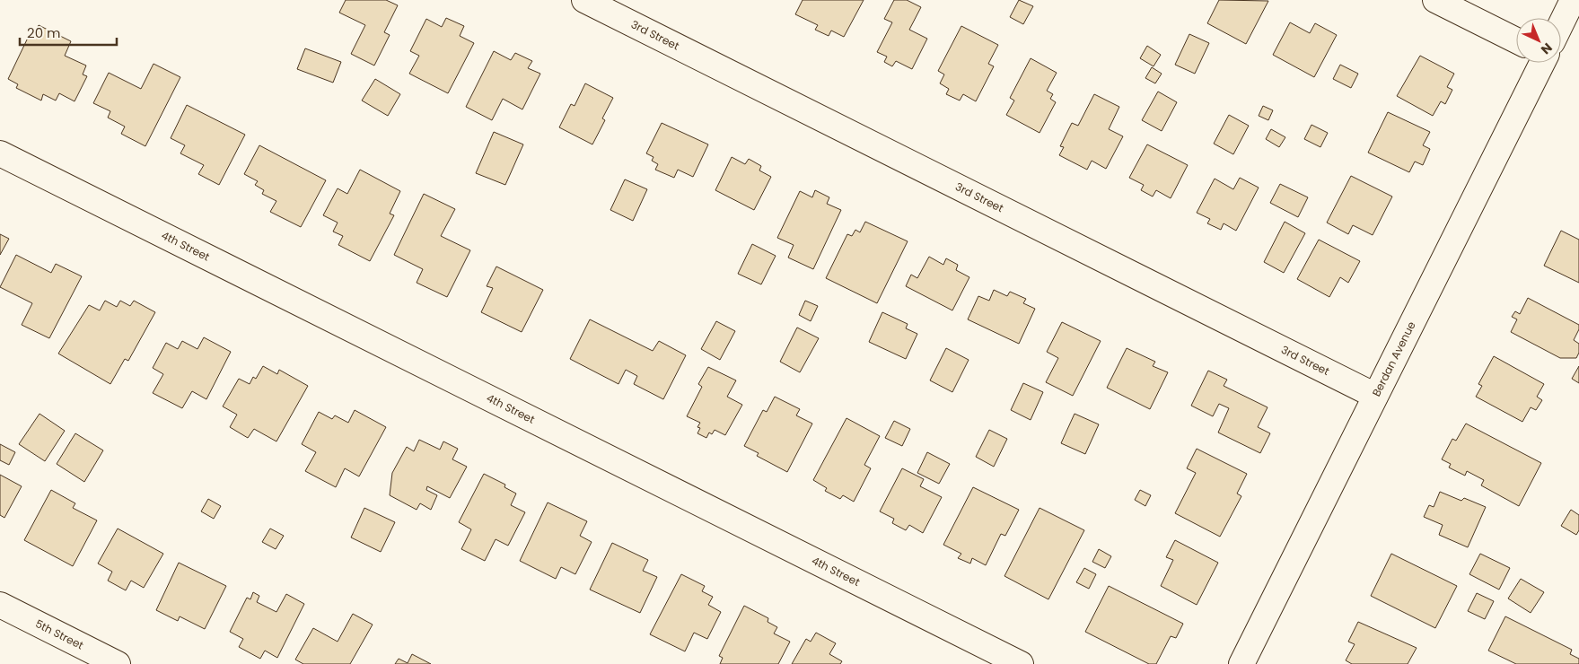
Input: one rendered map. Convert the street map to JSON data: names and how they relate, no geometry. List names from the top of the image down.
{
  "streets": {
    "street": [
      "3rd Street",
      "4th Street",
      "Berdan Avenue",
      "5th Street"
    ]
  },
  "crossings": [
    ["3rd Street", "Berdan Avenue"]
  ],
  "scale_bar": "20 m",
  "north": "bottom right"
}
